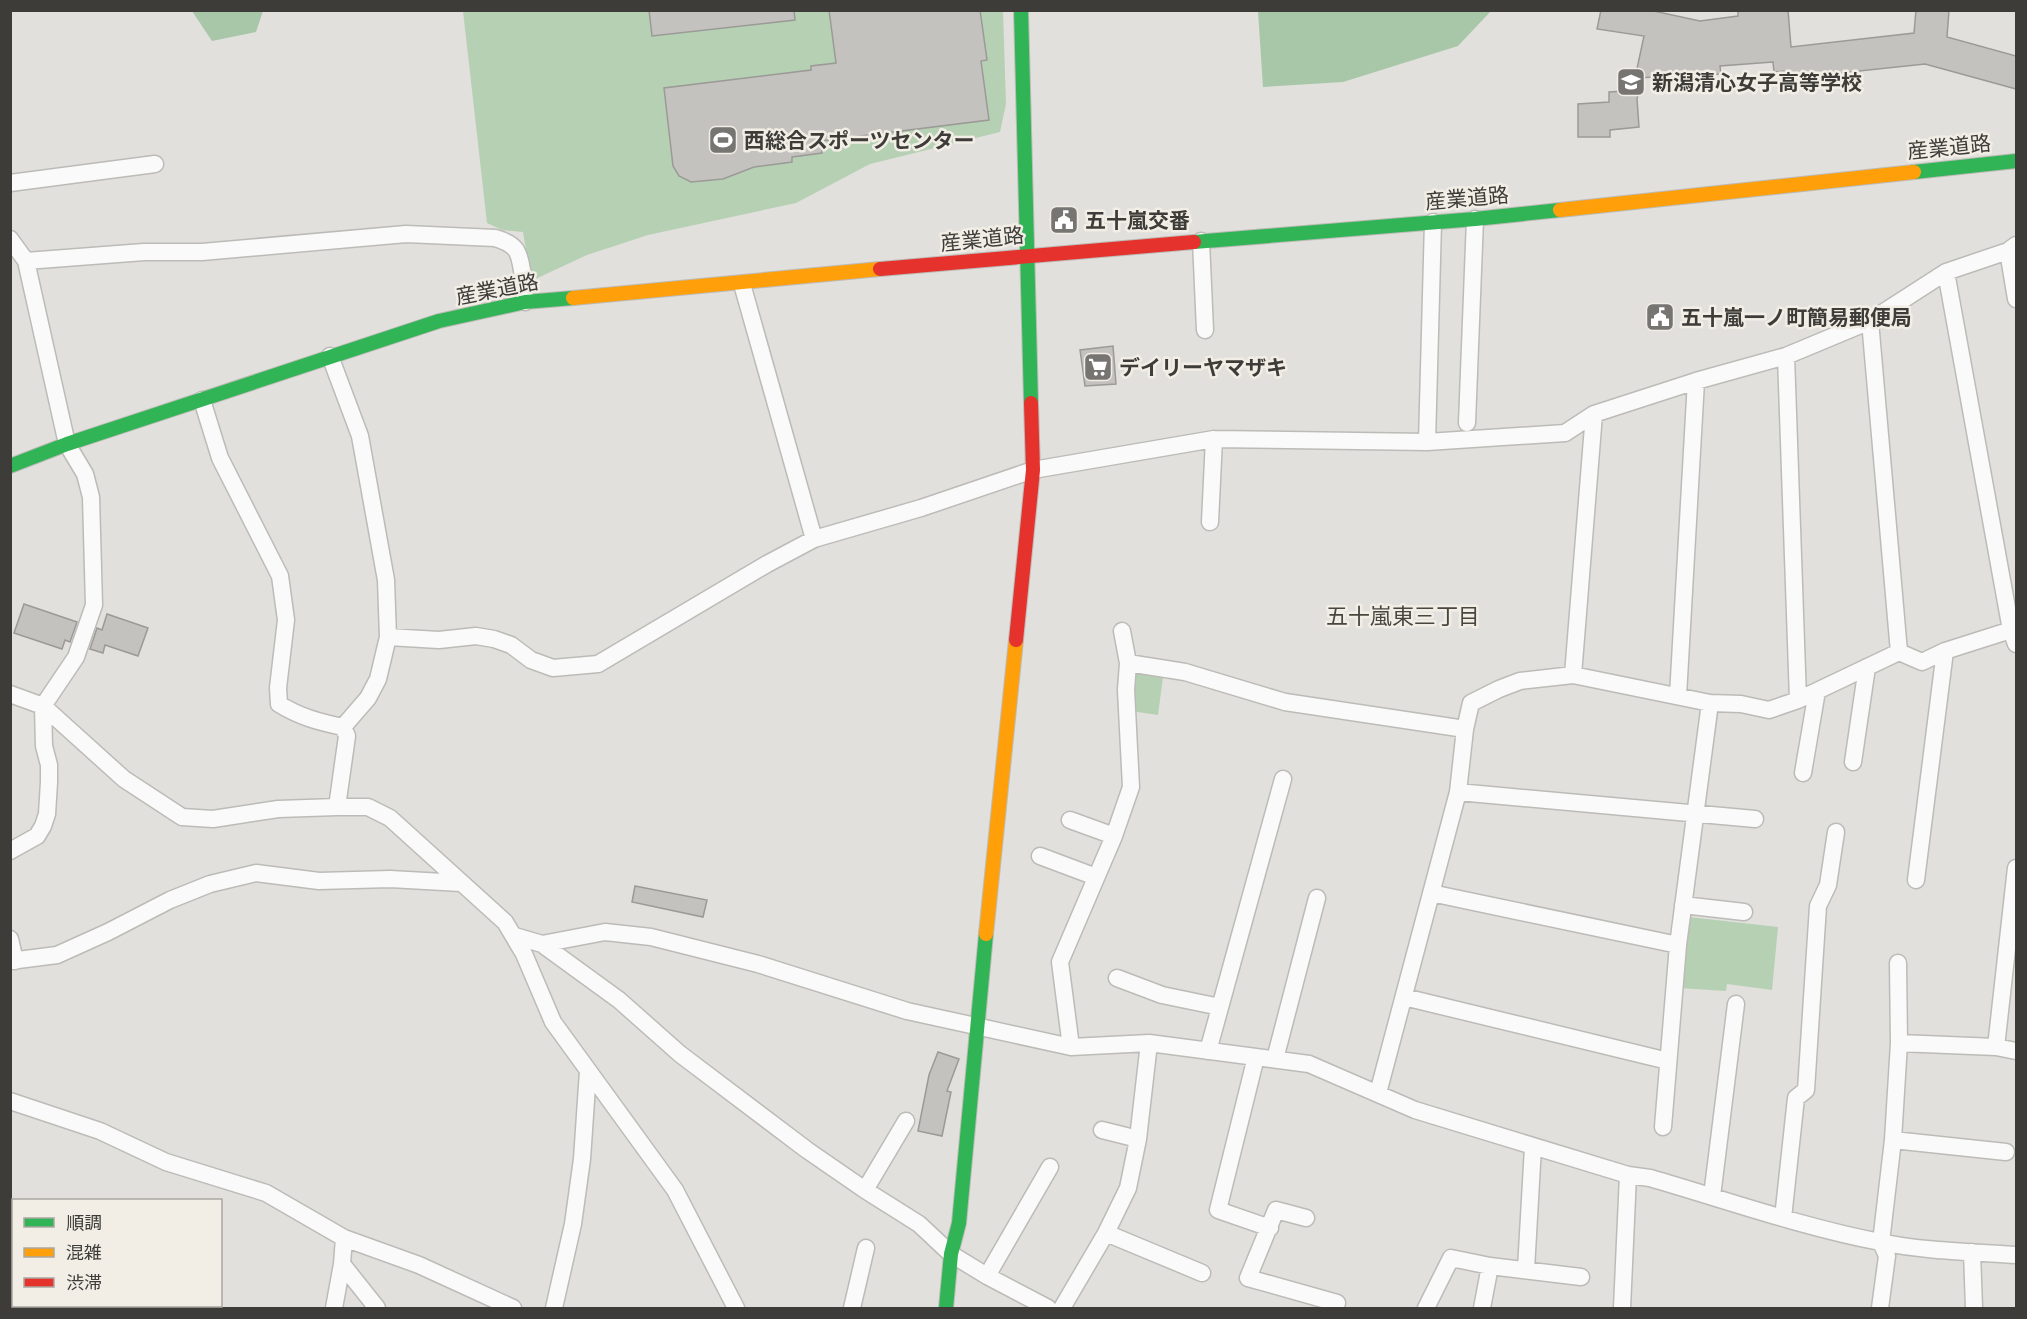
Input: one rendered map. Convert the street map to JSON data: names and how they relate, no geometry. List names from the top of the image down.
{
  "streets": {
    "street": ["産業道路"]
  },
  "districts": ["五十嵐東三丁目"],
  "places": {
    "school or university": ["新潟清心女子高等学校"],
    "sports": ["西総合スポーツセンター"],
    "public building": ["五十嵐交番", "五十嵐一ノ町簡易郵便局"],
    "supermarket": ["デイリーヤマザキ"]
  },
  "legend": ["順調", "混雑", "渋滞"]
}
